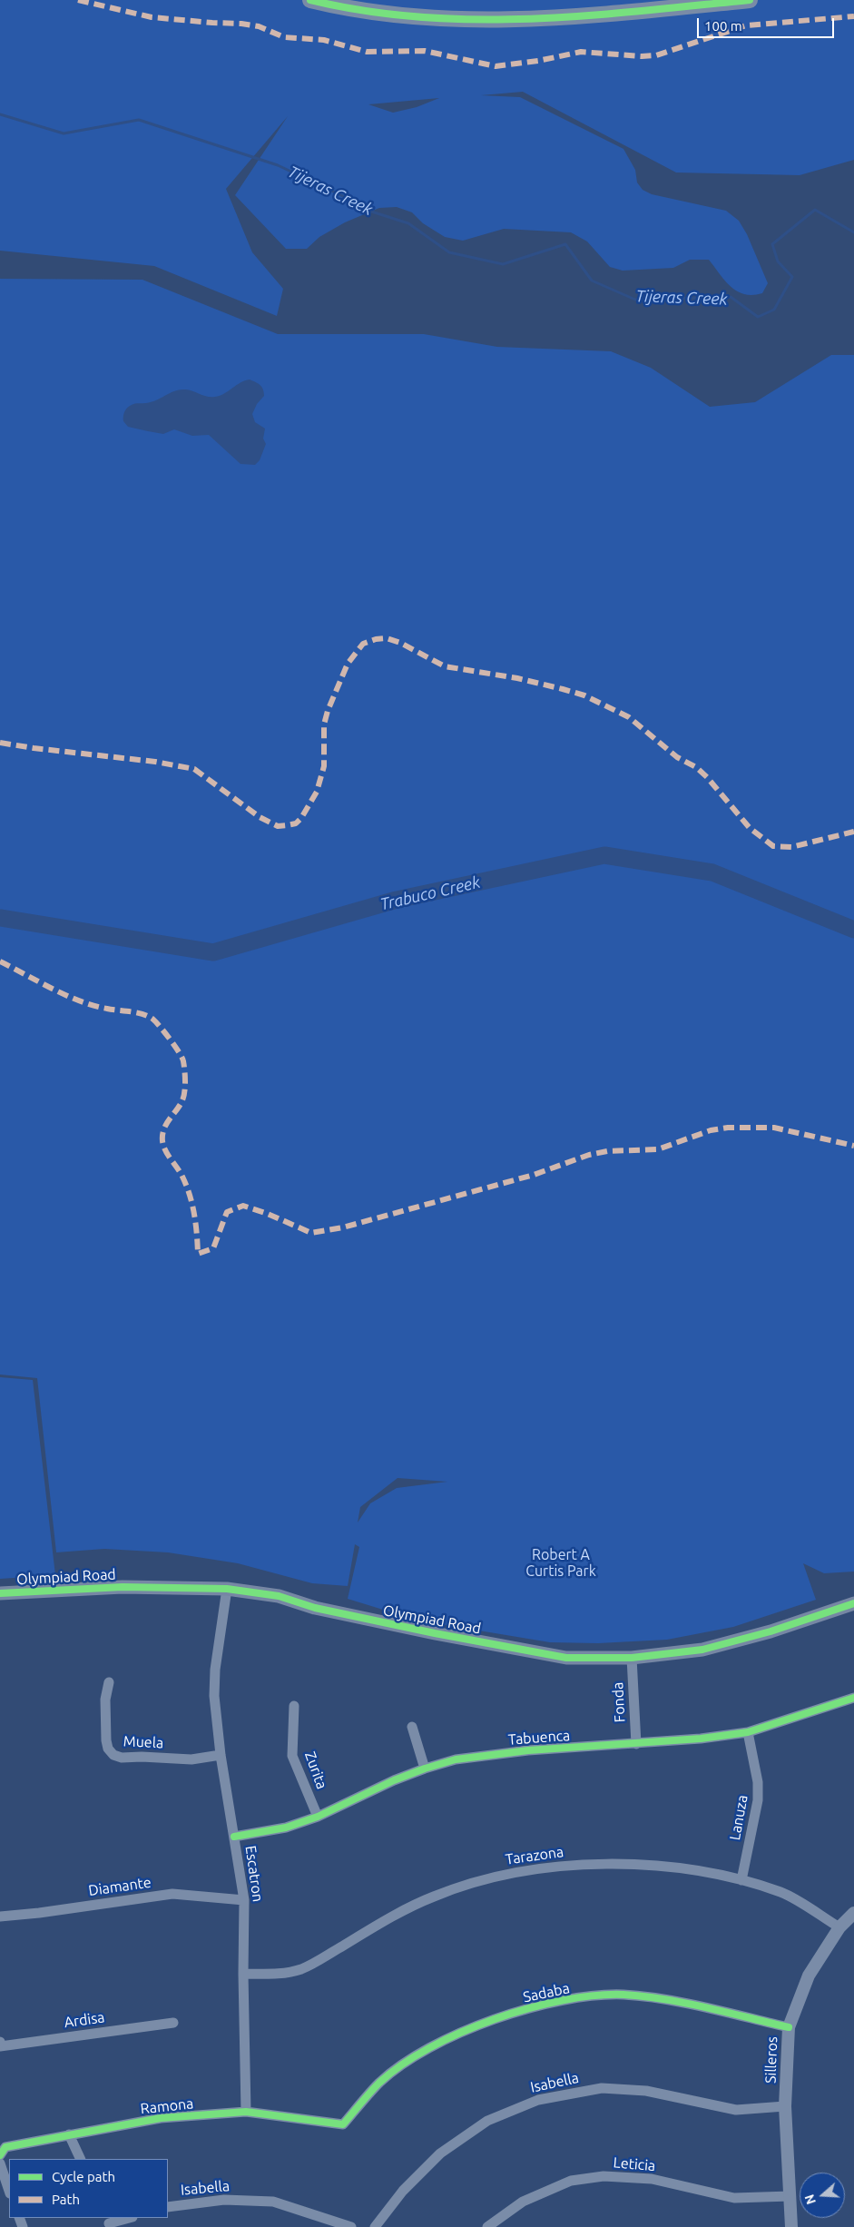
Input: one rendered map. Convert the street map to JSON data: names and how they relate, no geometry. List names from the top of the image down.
{
  "streets": {
    "main road": ["Olympiad Road"],
    "street": [
      "Fonda",
      "Tabuenca",
      "Muela",
      "Zurita",
      "Lanuza",
      "Tarazona",
      "Escatron",
      "Diamante",
      "Sadaba",
      "Ardisa",
      "Silleros",
      "Isabella",
      "Ramona",
      "Leticia"
    ]
  },
  "crossings": [
    ["Olympiad Road", "Fonda"],
    ["Olympiad Road", "Escatron"],
    ["Fonda", "Tabuenca"],
    ["Tabuenca", "Zurita"],
    ["Tabuenca", "Lanuza"],
    ["Tabuenca", "Escatron"],
    ["Muela", "Escatron"],
    ["Lanuza", "Tarazona"],
    ["Tarazona", "Escatron"],
    ["Tarazona", "Silleros"],
    ["Escatron", "Diamante"],
    ["Escatron", "Ramona"],
    ["Sadaba", "Silleros"],
    ["Sadaba", "Ramona"],
    ["Silleros", "Isabella"],
    ["Silleros", "Leticia"]
  ],
  "water": ["Tijeras Creek", "Trabuco Creek"],
  "parks": ["Robert A Curtis Park"],
  "legend": ["Cycle path", "Path"],
  "scale_bar": "100 m",
  "north": "left"
}
